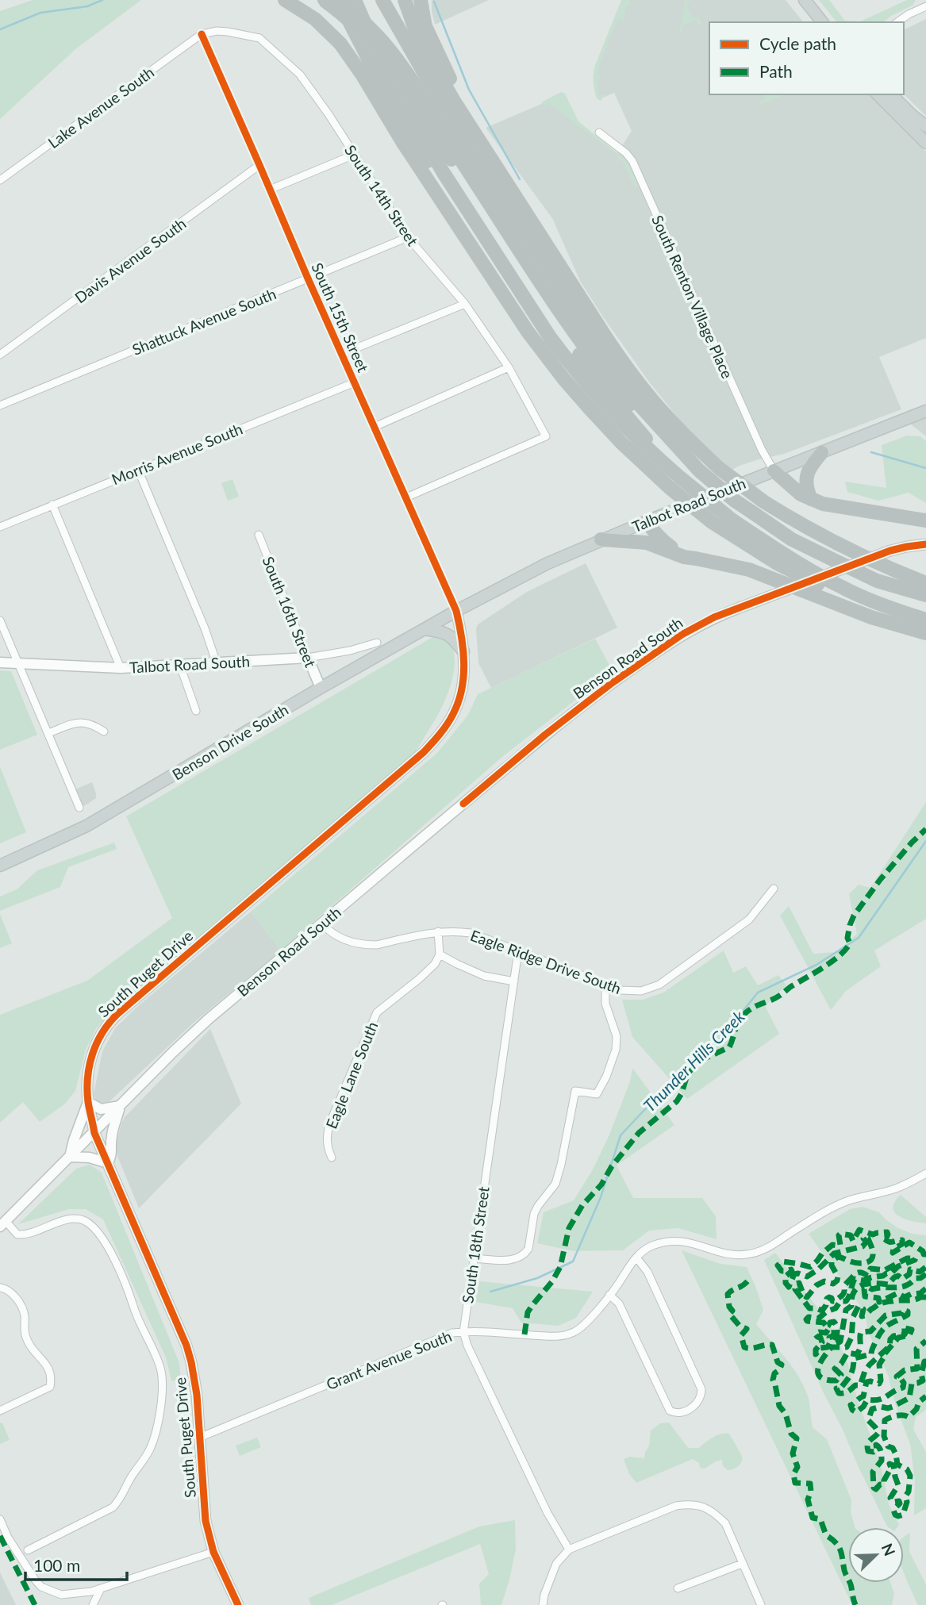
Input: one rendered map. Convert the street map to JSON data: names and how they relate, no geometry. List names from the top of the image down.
{
  "streets": {
    "main road": ["Talbot Road South", "Benson Drive South"],
    "street": [
      "Lake Avenue South",
      "South 14th Street",
      "Davis Avenue South",
      "South Renton Village Place",
      "South 15th Street",
      "Shattuck Avenue South",
      "Morris Avenue South",
      "South 16th Street",
      "Benson Road South",
      "Eagle Ridge Drive South",
      "South Puget Drive",
      "Eagle Lane South",
      "South 18th Street",
      "Grant Avenue South"
    ]
  },
  "crossings": [
    ["Lake Avenue South", "South 14th Street"],
    ["Lake Avenue South", "South 15th Street"],
    ["South 14th Street", "South 15th Street"],
    ["South 14th Street", "Shattuck Avenue South"],
    ["Davis Avenue South", "South 15th Street"],
    ["South Renton Village Place", "Talbot Road South"],
    ["South 15th Street", "Shattuck Avenue South"],
    ["South 15th Street", "Morris Avenue South"],
    ["South 15th Street", "Talbot Road South"],
    ["South 15th Street", "Benson Drive South"],
    ["South 15th Street", "South Puget Drive"],
    ["Talbot Road South", "South 16th Street"],
    ["Talbot Road South", "Benson Drive South"],
    ["Talbot Road South", "South Puget Drive"],
    ["South 16th Street", "Benson Drive South"],
    ["Benson Road South", "Eagle Ridge Drive South"],
    ["Benson Road South", "South Puget Drive"],
    ["Benson Drive South", "South Puget Drive"],
    ["Eagle Ridge Drive South", "South 18th Street"],
    ["South Puget Drive", "Grant Avenue South"],
    ["South 18th Street", "Grant Avenue South"]
  ],
  "water": ["Thunder Hills Creek"],
  "legend": ["Cycle path", "Path"],
  "scale_bar": "100 m",
  "north": "top right"
}
